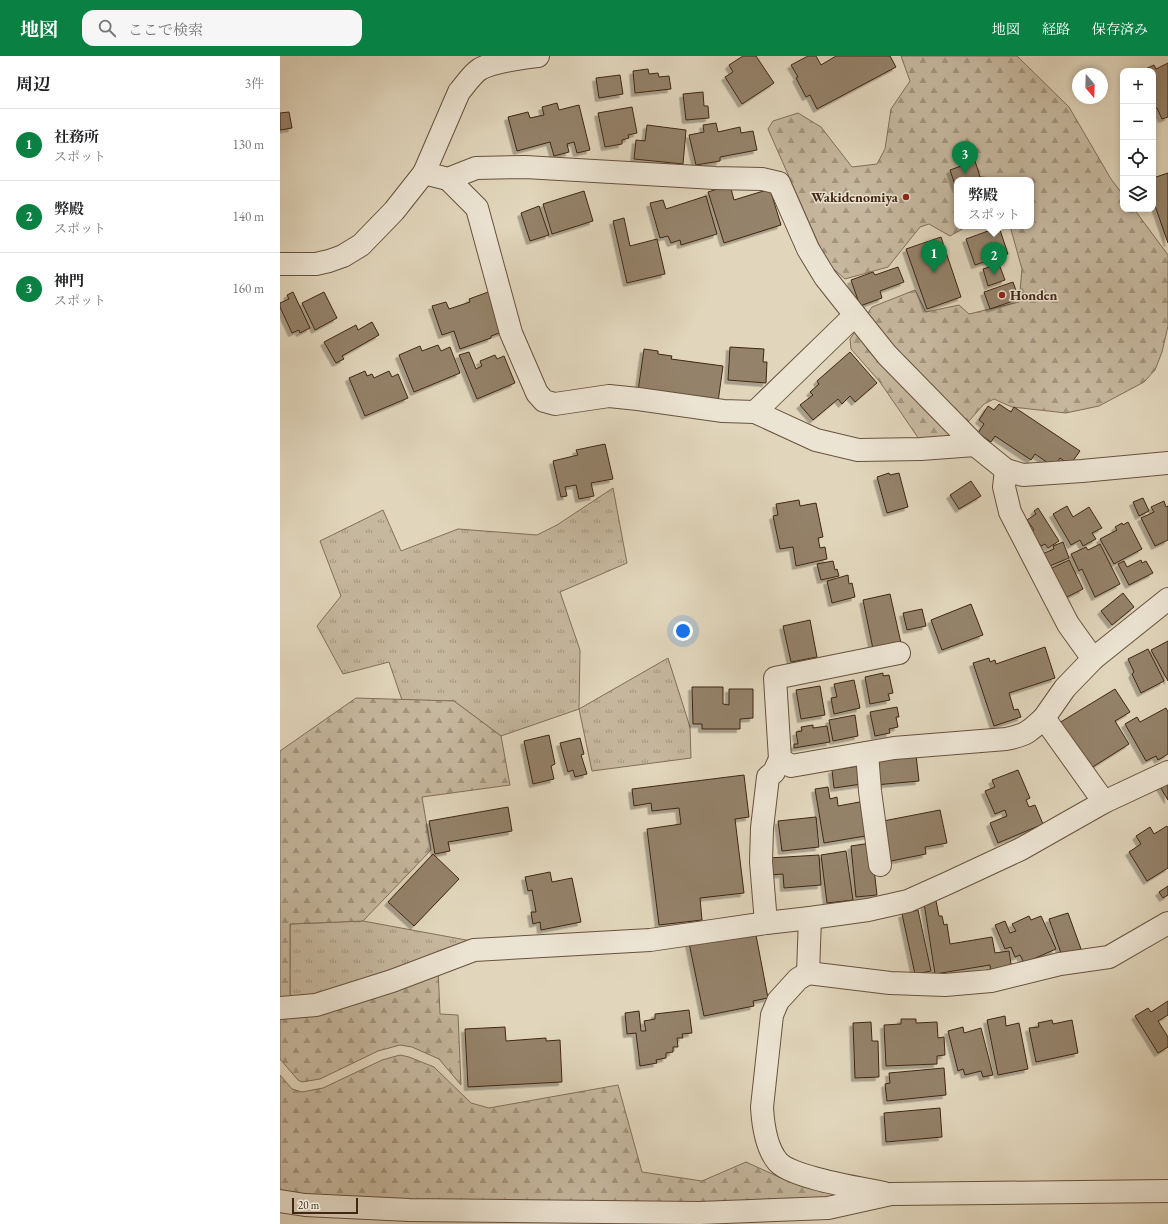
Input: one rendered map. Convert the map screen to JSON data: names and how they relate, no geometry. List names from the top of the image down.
{
  "places": ["Wakidenomiya", "Honden"],
  "scale_bar": "20 m",
  "north": "bottom",
  "page": {
    "header": "地図",
    "search": "ここで検索",
    "nav": ["地図", "経路", "保存済み"],
    "heading": ["周辺", "3件"],
    "map_buttons": ["+", "−"],
    "list": [
      {
        "mark": "1",
        "name": "社務所",
        "note": "スポット",
        "value": "130 m"
      },
      {
        "mark": "2",
        "name": "弊殿",
        "note": "スポット",
        "value": "140 m"
      },
      {
        "mark": "3",
        "name": "神門",
        "note": "スポット",
        "value": "160 m"
      }
    ],
    "pins": ["3", "1", "2"],
    "popup": ["弊殿", "スポット"],
    "scale": "20 m"
  }
}
